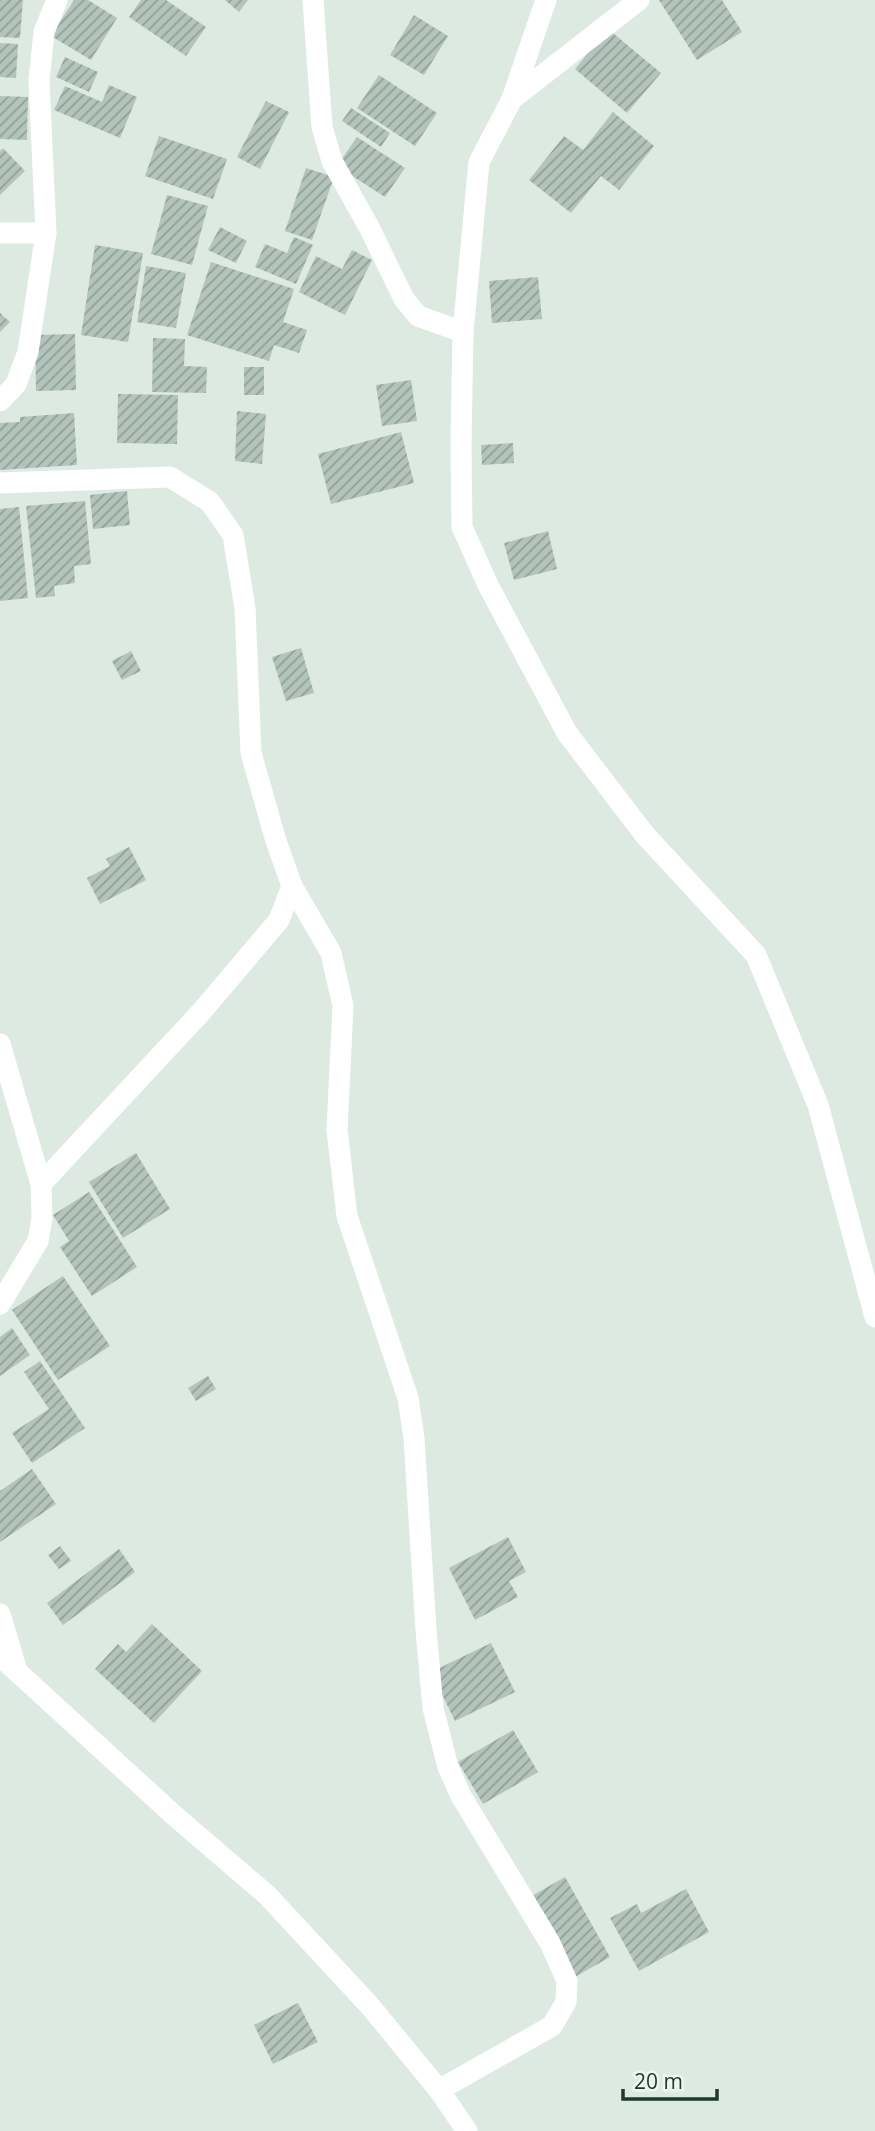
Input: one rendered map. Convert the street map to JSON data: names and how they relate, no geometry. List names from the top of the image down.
{
  "scale_bar": "20 m"
}
